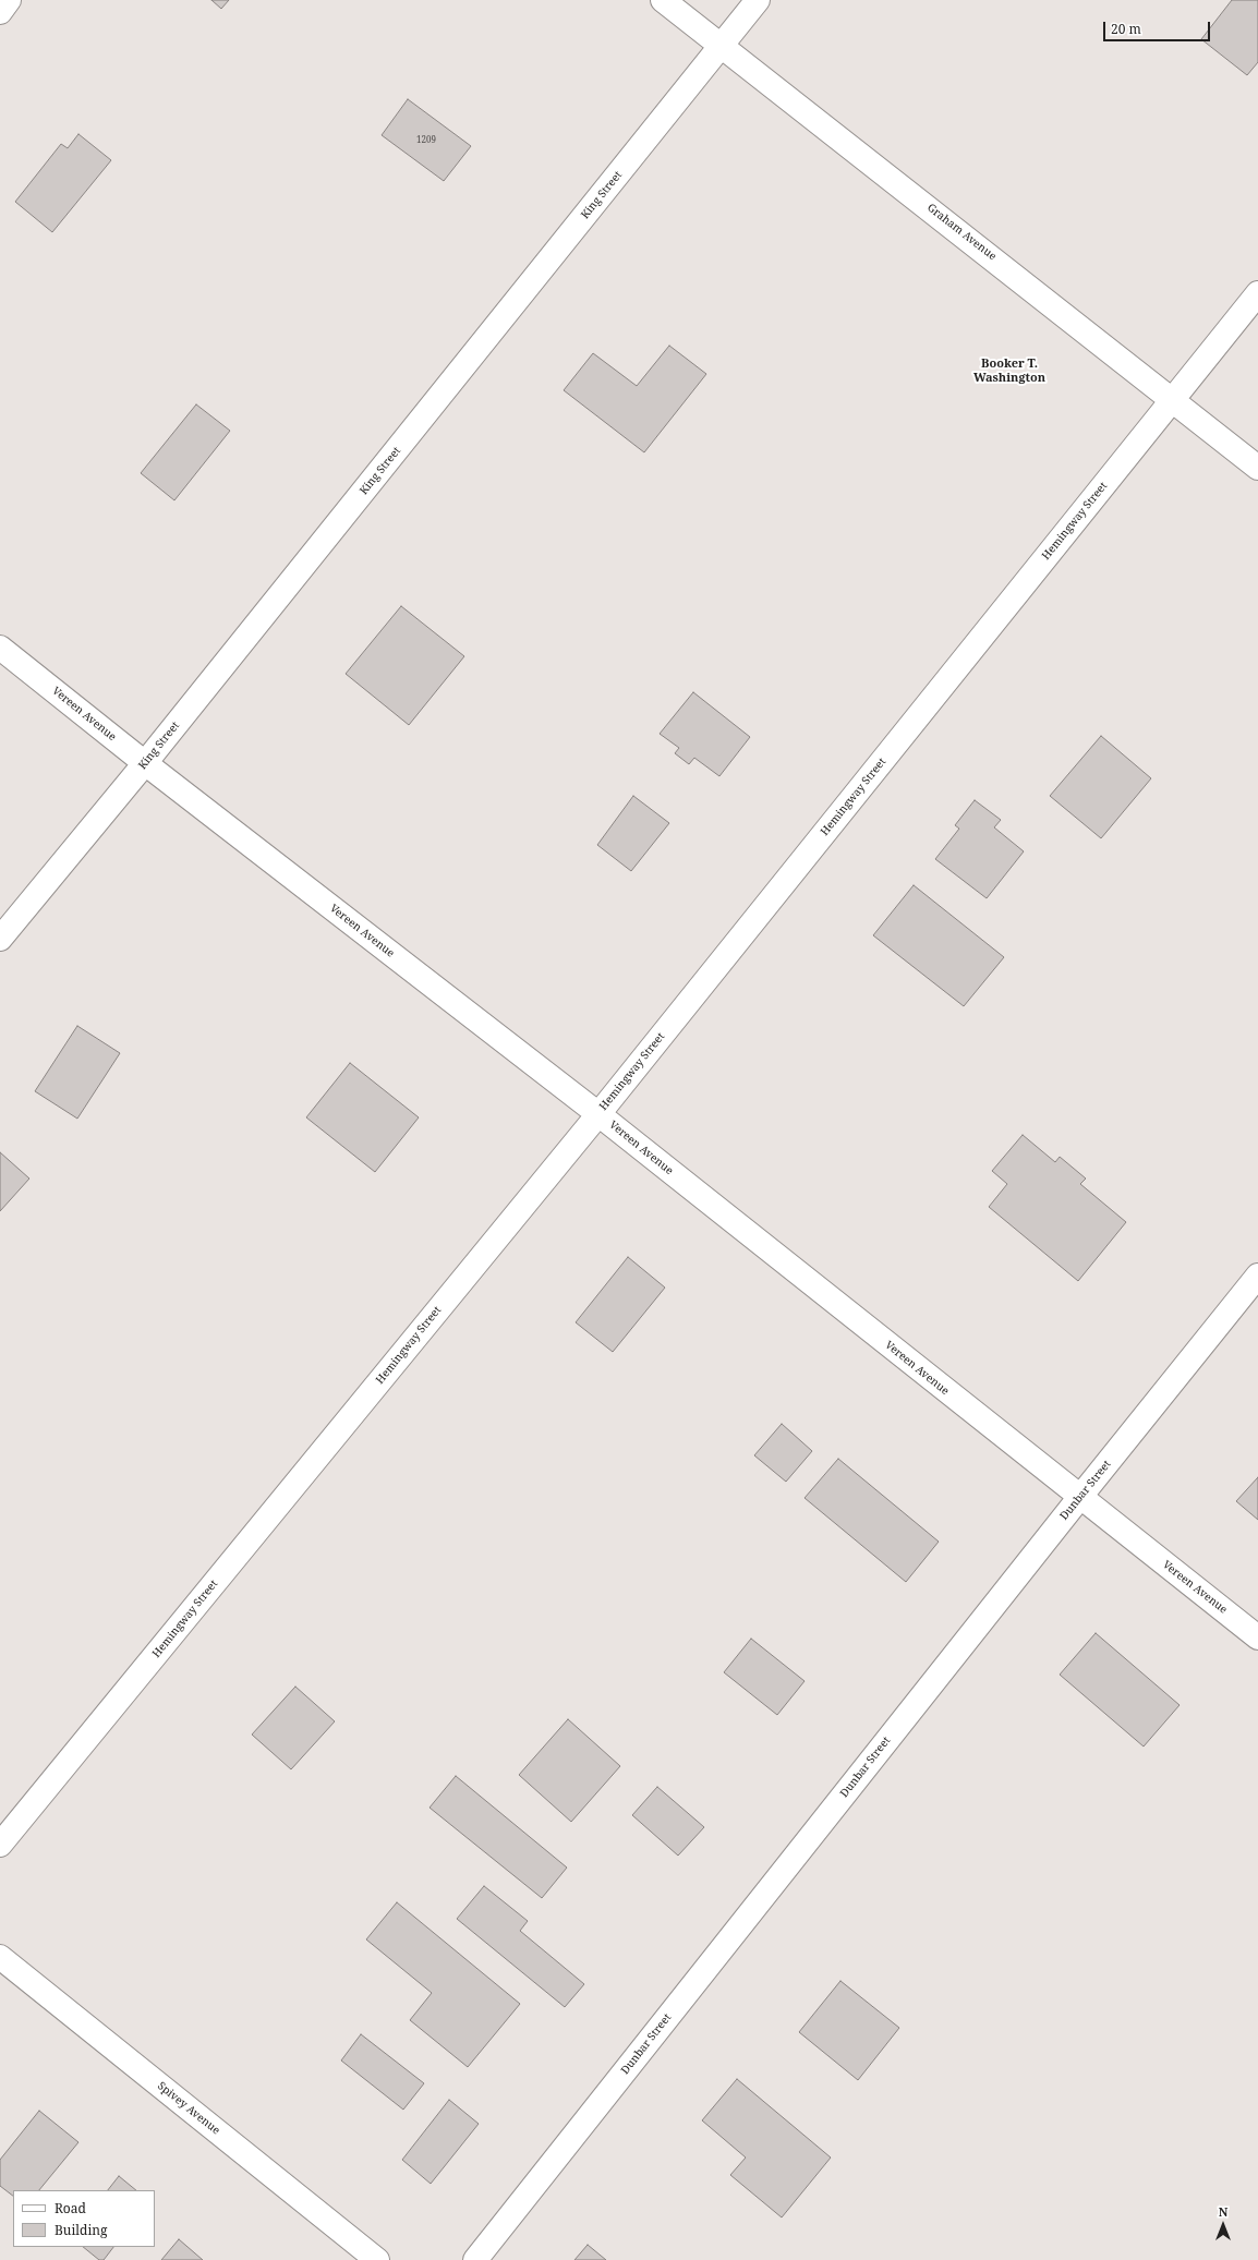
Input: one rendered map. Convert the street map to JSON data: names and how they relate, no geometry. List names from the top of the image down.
{
  "streets": {
    "street": [
      "King Street",
      "Graham Avenue",
      "Hemingway Street",
      "Vereen Avenue",
      "Dunbar Street",
      "Spivey Avenue"
    ]
  },
  "crossings": [
    ["King Street", "Graham Avenue"],
    ["King Street", "Vereen Avenue"],
    ["Graham Avenue", "Hemingway Street"],
    ["Hemingway Street", "Vereen Avenue"],
    ["Vereen Avenue", "Dunbar Street"]
  ],
  "districts": ["Booker T. Washington"],
  "house_numbers": ["1209"],
  "legend": ["Road", "Building"],
  "scale_bar": "20 m",
  "north": "top"
}
